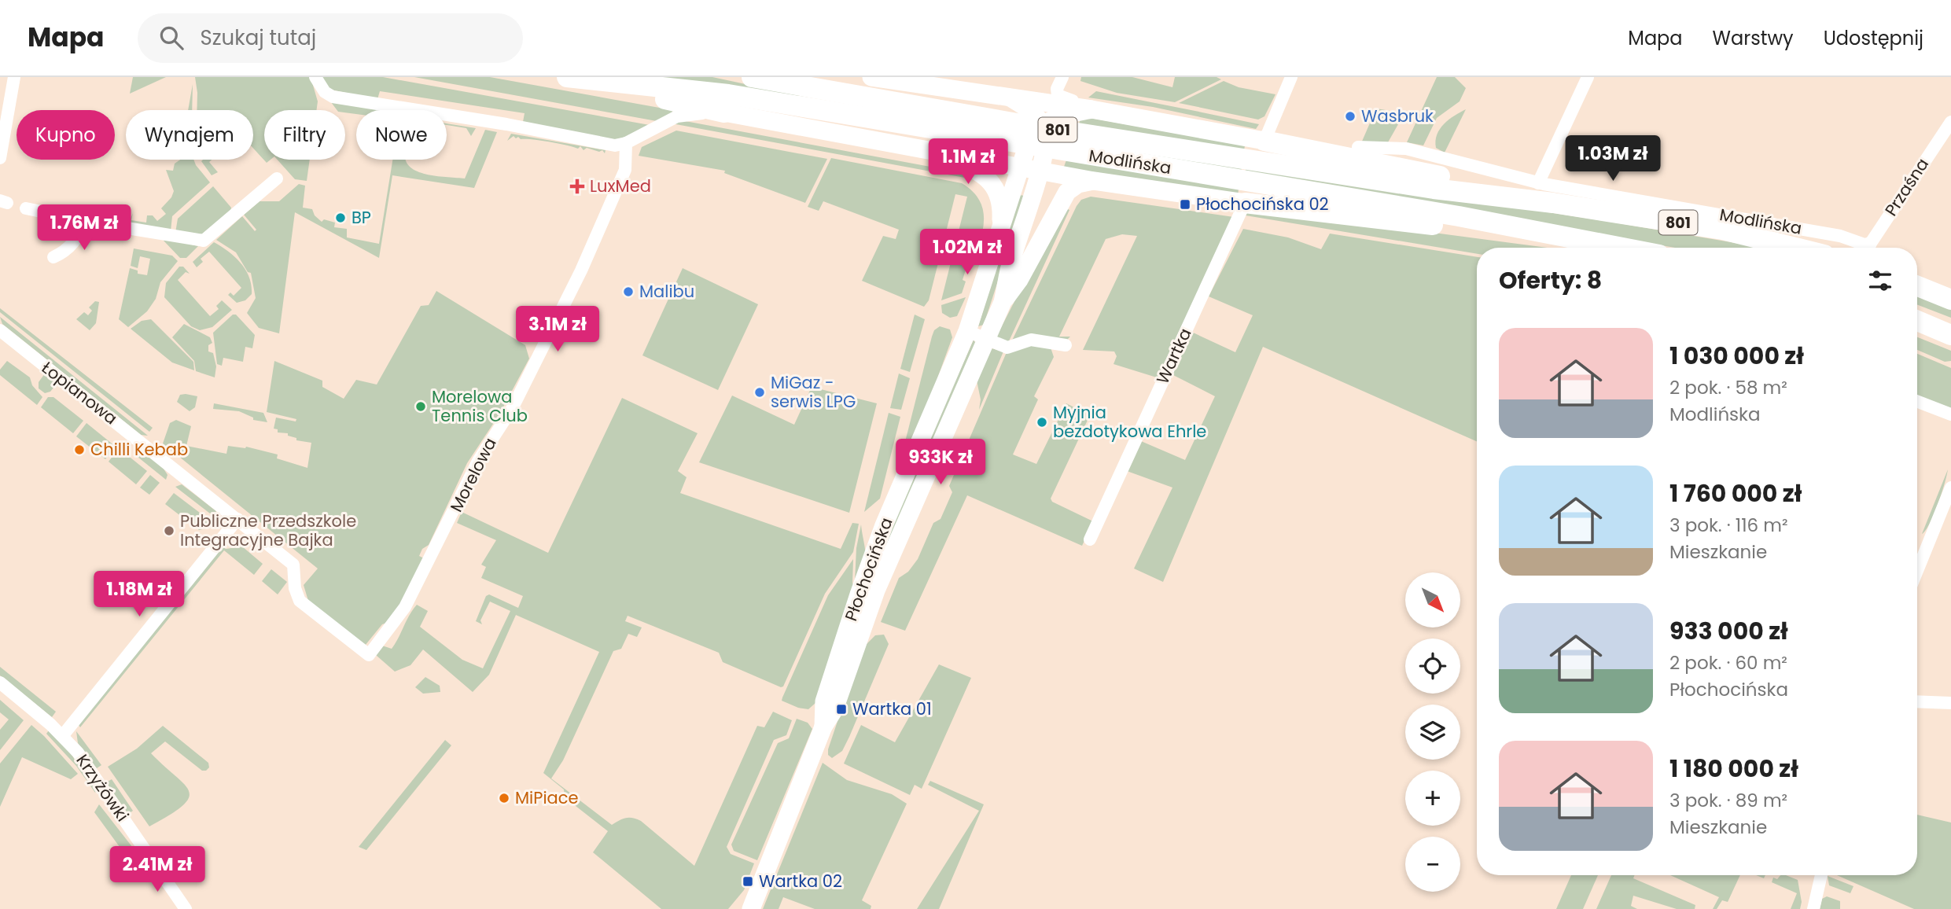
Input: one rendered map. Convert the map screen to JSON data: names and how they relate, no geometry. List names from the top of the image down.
{
  "streets": {
    "main road": ["801", "Modlińska", "Płochocińska"],
    "street": [
      "Przaśna",
      "Wartka",
      "Łopianowa",
      "Morelowa",
      "Krzyżówki"
    ]
  },
  "crossings": [
    ["Modlińska", "Wartka"],
    ["Modlińska", "Płochocińska"],
    ["Łopianowa", "Morelowa"]
  ],
  "places": {
    "other": [
      "Wasbruk",
      "BP",
      "Malibu",
      "MiGaz - serwis LPG",
      "Morelowa Tennis Club",
      "Myjnia bezdotykowa Ehrle",
      "Chilli Kebab",
      "Publiczne Przedszkole Integracyjne Bajka",
      "MiPiace"
    ],
    "health": ["LuxMed"],
    "transit": ["Płochocińska 02", "Wartka 01", "Wartka 02"]
  },
  "north": "bottom right",
  "page": {
    "header": "Mapa",
    "search": "Szukaj tutaj",
    "nav": ["Mapa", "Warstwy", "Udostępnij"],
    "chip": [
      "Kupno",
      "Wynajem",
      "Filtry",
      "Nowe"
    ],
    "price": [
      "1.03M zł",
      "1.1M zł",
      "1.76M zł",
      "1.02M zł",
      "3.1M zł",
      "933K zł",
      "1.18M zł",
      "2.41M zł"
    ],
    "heading": "Oferty: 8",
    "list": [
      {
        "name": "1 030 000 zł",
        "note": "2 pok. · 58 m² · Modlińska"
      },
      {
        "name": "1 760 000 zł",
        "note": "3 pok. · 116 m² · Mieszkanie"
      },
      {
        "name": "933 000 zł",
        "note": "2 pok. · 60 m² · Płochocińska"
      },
      {
        "name": "1 180 000 zł",
        "note": "3 pok. · 89 m² · Mieszkanie"
      }
    ],
    "map_buttons": ["+", "−"]
  }
}
